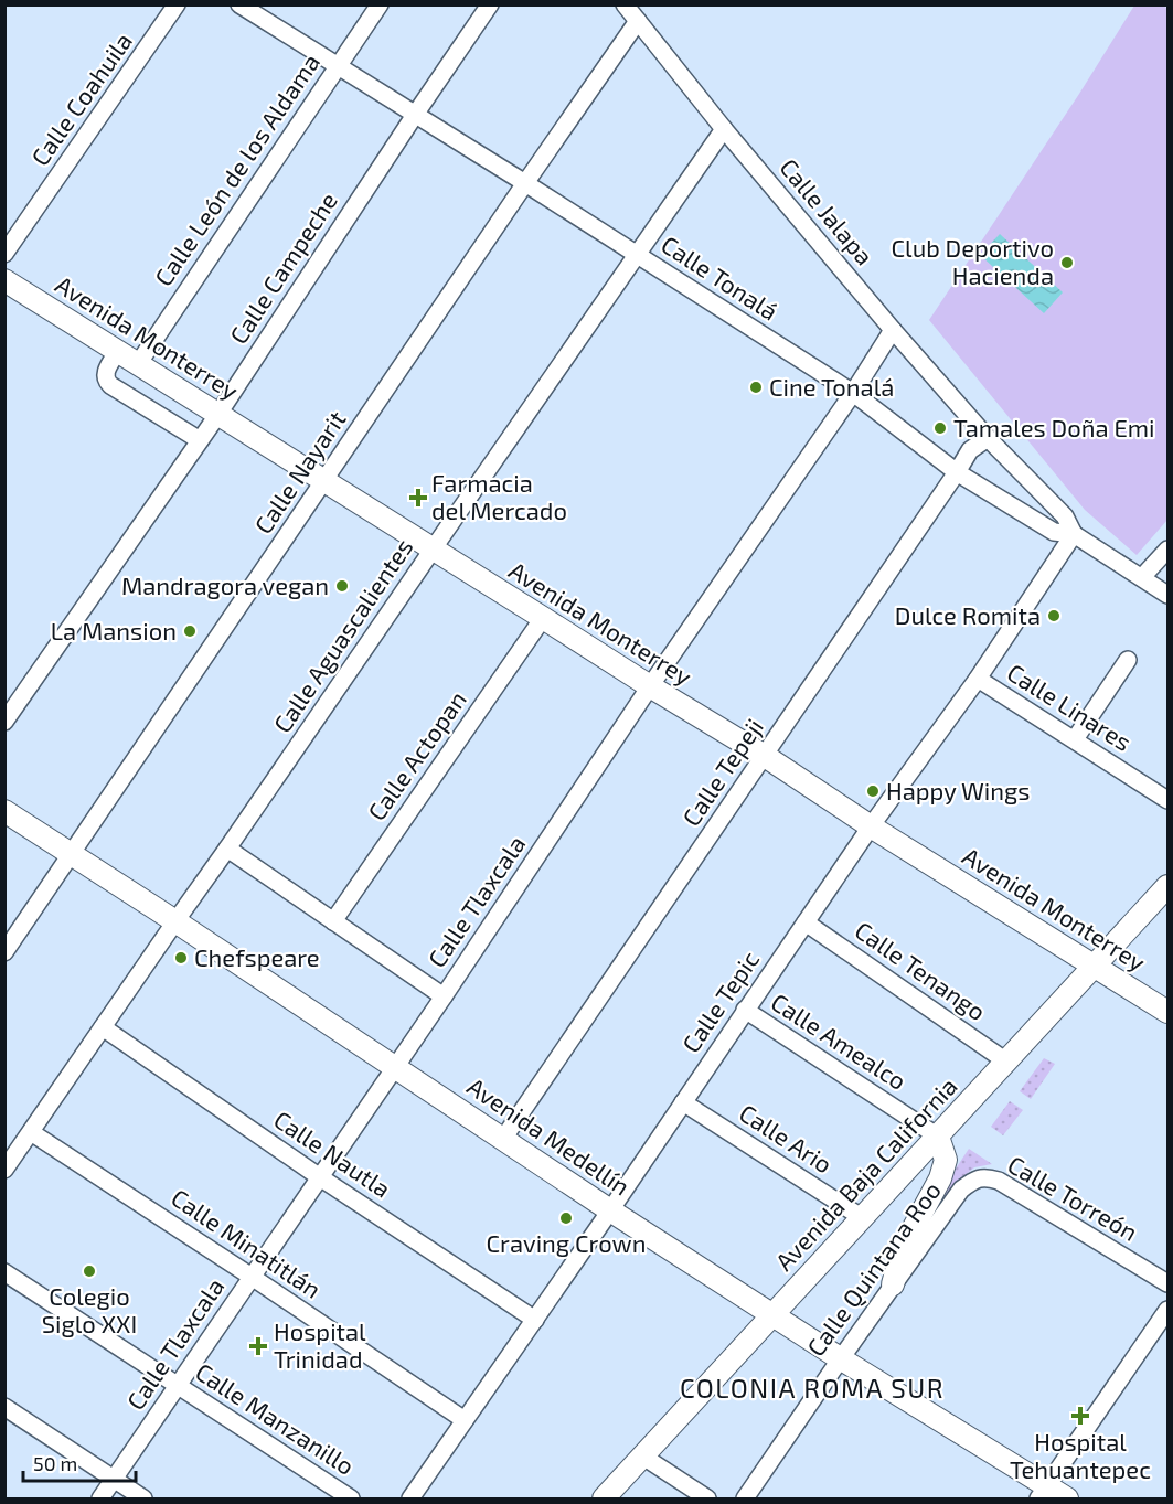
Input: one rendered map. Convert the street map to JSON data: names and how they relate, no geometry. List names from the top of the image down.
{
  "streets": {
    "main road": ["Avenida Monterrey", "Avenida Medellín", "Avenida Baja California"],
    "street": [
      "Calle Coahuila",
      "Calle León de los Aldama",
      "Calle Jalapa",
      "Calle Campeche",
      "Calle Tonalá",
      "Calle Nayarit",
      "Calle Aguascalientes",
      "Calle Linares",
      "Calle Actopan",
      "Calle Tepeji",
      "Calle Tlaxcala",
      "Calle Tenango",
      "Calle Tepic",
      "Calle Amealco",
      "Calle Ario",
      "Calle Nautla",
      "Calle Torreón",
      "Calle Minatitlán",
      "Calle Quintana Roo",
      "Calle Manzanillo"
    ]
  },
  "crossings": [
    ["Calle León de los Aldama", "Calle Tonalá"],
    ["Calle León de los Aldama", "Avenida Monterrey"],
    ["Calle Jalapa", "Calle Tonalá"],
    ["Calle Jalapa", "Calle Nayarit"],
    ["Calle Jalapa", "Calle Aguascalientes"],
    ["Calle Jalapa", "Calle Tepeji"],
    ["Calle Jalapa", "Calle Tlaxcala"],
    ["Calle Jalapa", "Calle Tepic"],
    ["Calle Campeche", "Calle Tonalá"],
    ["Calle Campeche", "Avenida Monterrey"],
    ["Calle Tonalá", "Calle Nayarit"],
    ["Calle Tonalá", "Calle Aguascalientes"],
    ["Calle Tonalá", "Calle Tepeji"],
    ["Calle Tonalá", "Calle Tlaxcala"],
    ["Calle Tonalá", "Calle Tepic"],
    ["Avenida Monterrey", "Calle Nayarit"],
    ["Avenida Monterrey", "Calle Aguascalientes"],
    ["Avenida Monterrey", "Calle Actopan"],
    ["Avenida Monterrey", "Calle Tepeji"],
    ["Avenida Monterrey", "Calle Tlaxcala"],
    ["Avenida Monterrey", "Calle Tepic"],
    ["Avenida Monterrey", "Avenida Baja California"],
    ["Calle Nayarit", "Avenida Medellín"],
    ["Calle Aguascalientes", "Avenida Medellín"],
    ["Calle Aguascalientes", "Calle Nautla"],
    ["Calle Aguascalientes", "Calle Minatitlán"],
    ["Calle Linares", "Calle Tepic"],
    ["Calle Tepeji", "Avenida Medellín"],
    ["Calle Tlaxcala", "Avenida Medellín"],
    ["Calle Tlaxcala", "Calle Nautla"],
    ["Calle Tlaxcala", "Calle Minatitlán"],
    ["Calle Tlaxcala", "Calle Manzanillo"],
    ["Calle Tenango", "Calle Tepic"],
    ["Calle Tenango", "Avenida Baja California"],
    ["Calle Tepic", "Calle Amealco"],
    ["Calle Tepic", "Avenida Medellín"],
    ["Calle Tepic", "Calle Ario"],
    ["Calle Tepic", "Calle Nautla"],
    ["Calle Tepic", "Calle Minatitlán"],
    ["Calle Amealco", "Avenida Baja California"],
    ["Avenida Medellín", "Avenida Baja California"],
    ["Avenida Medellín", "Calle Quintana Roo"],
    ["Calle Ario", "Avenida Baja California"],
    ["Calle Torreón", "Calle Quintana Roo"]
  ],
  "districts": ["COLONIA ROMA SUR"],
  "places": {
    "other": [
      "Club Deportivo Hacienda",
      "Cine Tonalá",
      "Tamales Doña Emi",
      "Mandragora vegan",
      "Dulce Romita",
      "La Mansion",
      "Happy Wings",
      "Chefspeare",
      "Craving Crown",
      "Colegio Siglo XXI"
    ],
    "health": ["Farmacia del Mercado", "Hospital Trinidad", "Hospital Tehuantepec"]
  },
  "scale_bar": "50 m"
}
